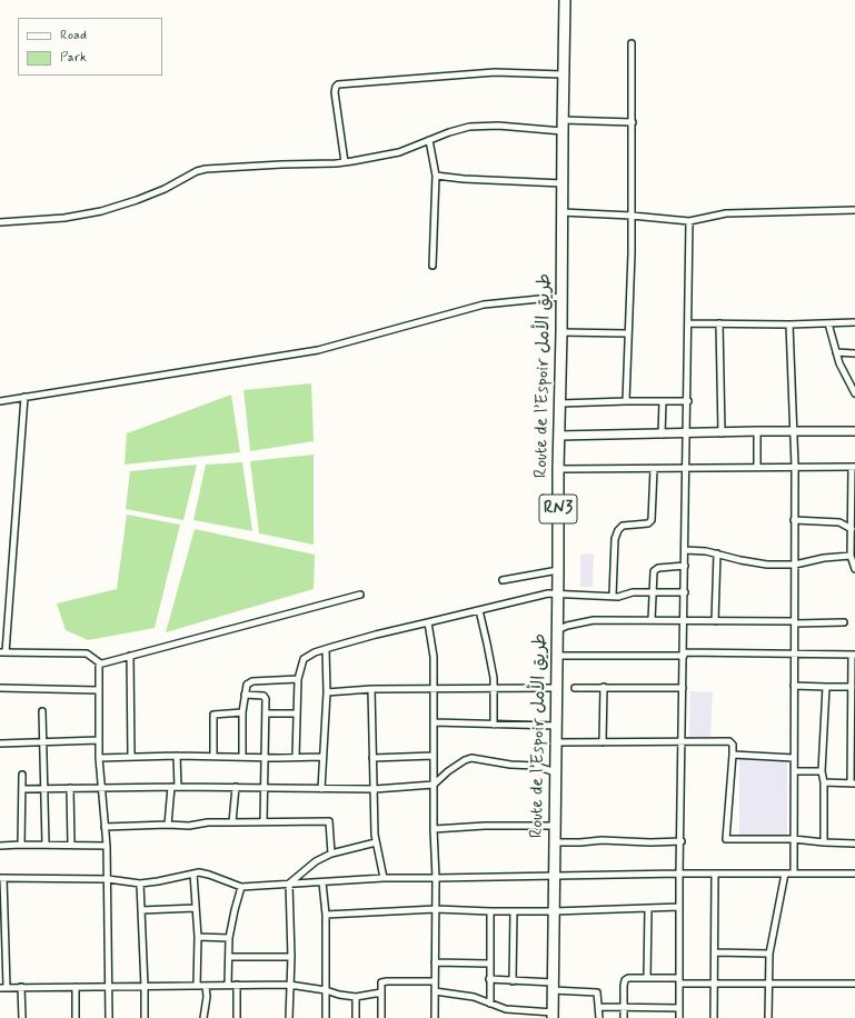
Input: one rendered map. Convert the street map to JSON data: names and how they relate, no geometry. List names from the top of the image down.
{
  "streets": {
    "highway": ["Route de l’Espoir طريق الأمل", "RN3"]
  },
  "legend": ["Road", "Park"]
}
